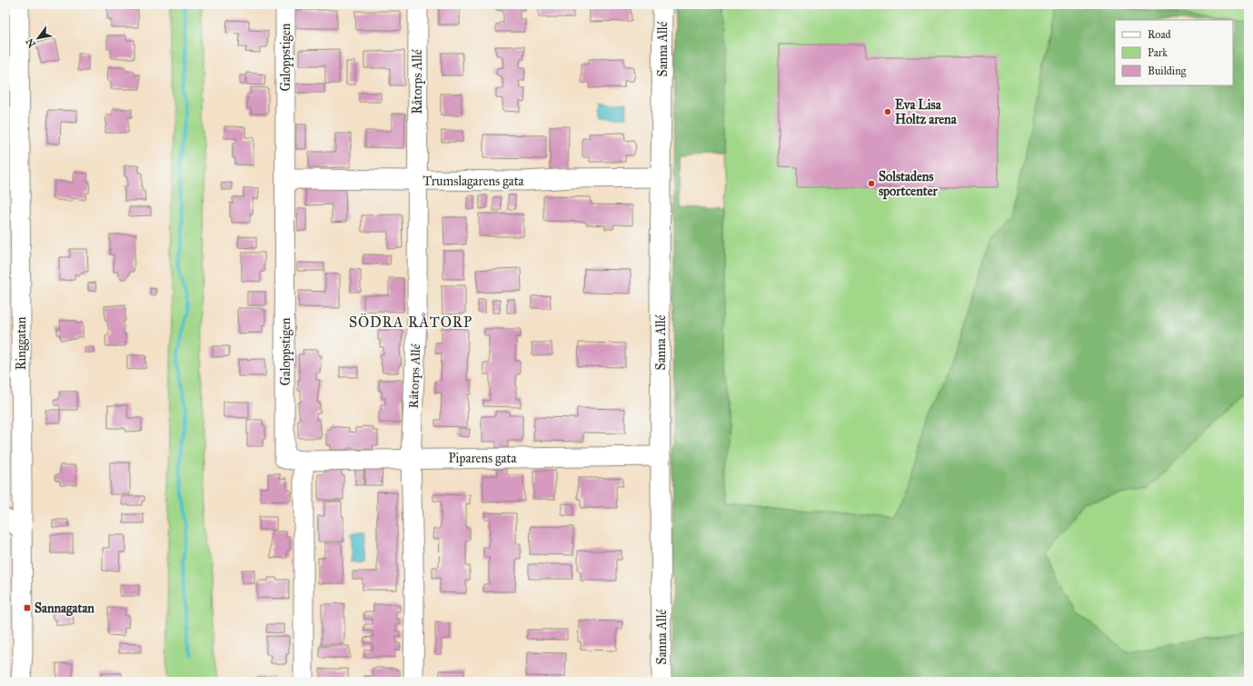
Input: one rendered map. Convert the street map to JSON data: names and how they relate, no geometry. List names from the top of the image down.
{
  "streets": {
    "street": [
      "Sanna Allé",
      "Galoppstigen",
      "Råtorps Allé",
      "Trumslagarens gata",
      "Ringgatan",
      "Piparens gata"
    ]
  },
  "crossings": [
    ["Sanna Allé", "Trumslagarens gata"],
    ["Sanna Allé", "Piparens gata"],
    ["Galoppstigen", "Trumslagarens gata"],
    ["Galoppstigen", "Piparens gata"],
    ["Råtorps Allé", "Trumslagarens gata"],
    ["Råtorps Allé", "Piparens gata"]
  ],
  "districts": ["SÖDRA RÅTORP"],
  "places": {
    "other": ["Eva Lisa Holtz arena", "Solstadens sportcenter"],
    "transit": ["Sannagatan"]
  },
  "legend": ["Road", "Park", "Building"],
  "north": "bottom left"
}
